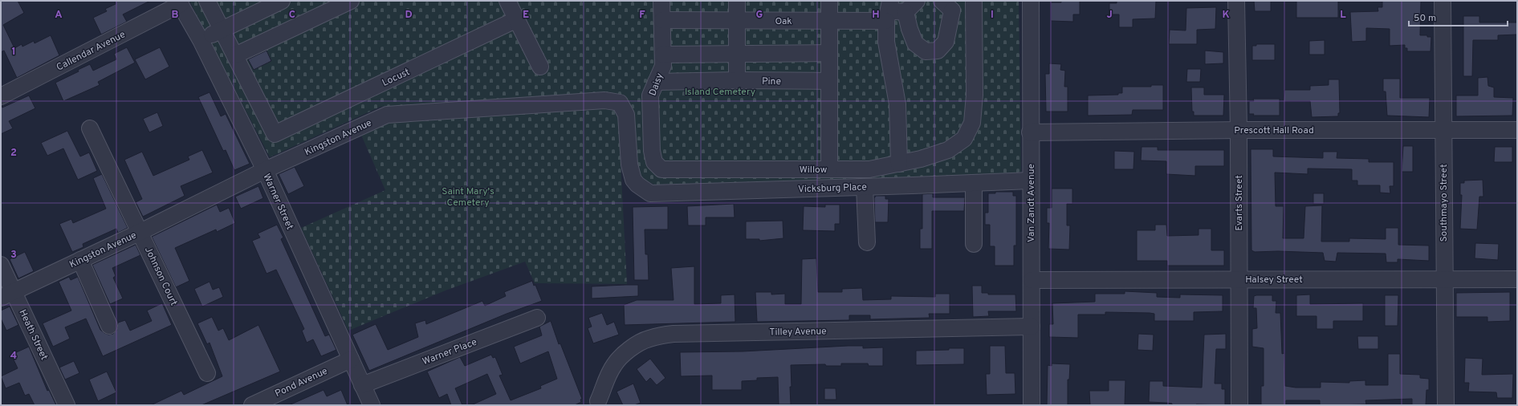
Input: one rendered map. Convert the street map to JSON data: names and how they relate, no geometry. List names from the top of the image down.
{
  "streets": {
    "street": [
      "Oak",
      "Callendar Avenue",
      "Locust",
      "Pine",
      "Daisy",
      "Prescott Hall Road",
      "Kingston Avenue",
      "Willow",
      "Vicksburg Place",
      "Warner Street",
      "Van Zandt Avenue",
      "Evarts Street",
      "Southmayo Street",
      "Johnson Court",
      "Halsey Street",
      "Tilley Avenue",
      "Heath Street",
      "Warner Place",
      "Pond Avenue"
    ]
  },
  "crossings": [
    ["Oak", "Daisy"],
    ["Callendar Avenue", "Warner Street"],
    ["Pine", "Daisy"],
    ["Daisy", "Willow"],
    ["Prescott Hall Road", "Van Zandt Avenue"],
    ["Prescott Hall Road", "Evarts Street"],
    ["Prescott Hall Road", "Southmayo Street"],
    ["Kingston Avenue", "Vicksburg Place"],
    ["Kingston Avenue", "Warner Street"],
    ["Kingston Avenue", "Johnson Court"],
    ["Kingston Avenue", "Heath Street"],
    ["Vicksburg Place", "Van Zandt Avenue"],
    ["Warner Street", "Warner Place"],
    ["Warner Street", "Pond Avenue"],
    ["Van Zandt Avenue", "Halsey Street"],
    ["Van Zandt Avenue", "Tilley Avenue"],
    ["Evarts Street", "Halsey Street"],
    ["Southmayo Street", "Halsey Street"]
  ],
  "parks": ["Island Cemetery", "Saint Mary's Cemetery"],
  "scale_bar": "50 m",
  "grid": {
    "columns": [
      "A",
      "B",
      "C",
      "D",
      "E",
      "F",
      "G",
      "H",
      "I",
      "J",
      "K",
      "L"
    ],
    "rows": [
      "1",
      "2",
      "3",
      "4"
    ]
  }
}
